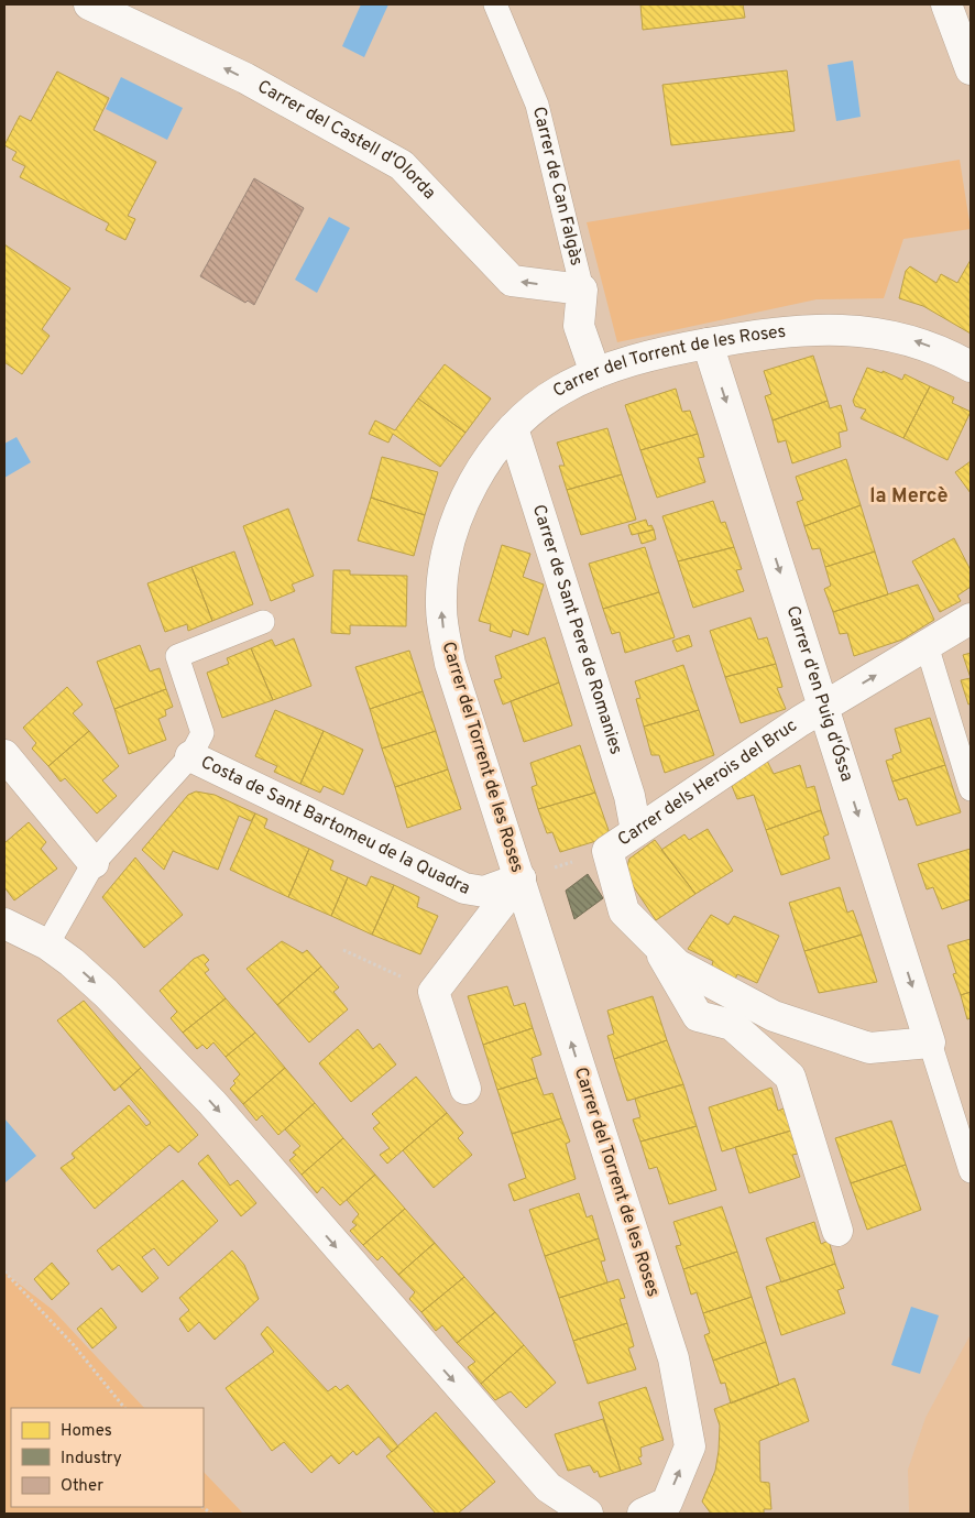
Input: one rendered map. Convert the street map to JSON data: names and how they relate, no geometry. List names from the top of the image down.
{
  "streets": {
    "street": [
      "Carrer del Castell d'Olorda",
      "Carrer de Can Falgàs",
      "Carrer del Torrent de les Roses",
      "Carrer de Sant Pere de Romanies",
      "Carrer d'en Puig d'Óssa",
      "Carrer dels Herois del Bruc",
      "Costa de Sant Bartomeu de la Quadra"
    ]
  },
  "crossings": [
    ["Carrer del Castell d'Olorda", "Carrer de Can Falgàs"],
    ["Carrer de Can Falgàs", "Carrer del Torrent de les Roses"],
    ["Carrer del Torrent de les Roses", "Carrer de Sant Pere de Romanies"],
    ["Carrer del Torrent de les Roses", "Carrer d'en Puig d'Óssa"],
    ["Carrer del Torrent de les Roses", "Carrer dels Herois del Bruc"],
    ["Carrer del Torrent de les Roses", "Costa de Sant Bartomeu de la Quadra"],
    ["Carrer de Sant Pere de Romanies", "Carrer dels Herois del Bruc"],
    ["Carrer d'en Puig d'Óssa", "Carrer dels Herois del Bruc"],
    ["Carrer dels Herois del Bruc", "Costa de Sant Bartomeu de la Quadra"]
  ],
  "one_way": ["Carrer del Castell d'Olorda"],
  "districts": ["la Mercè"],
  "legend": ["Homes", "Industry", "Other"]
}
